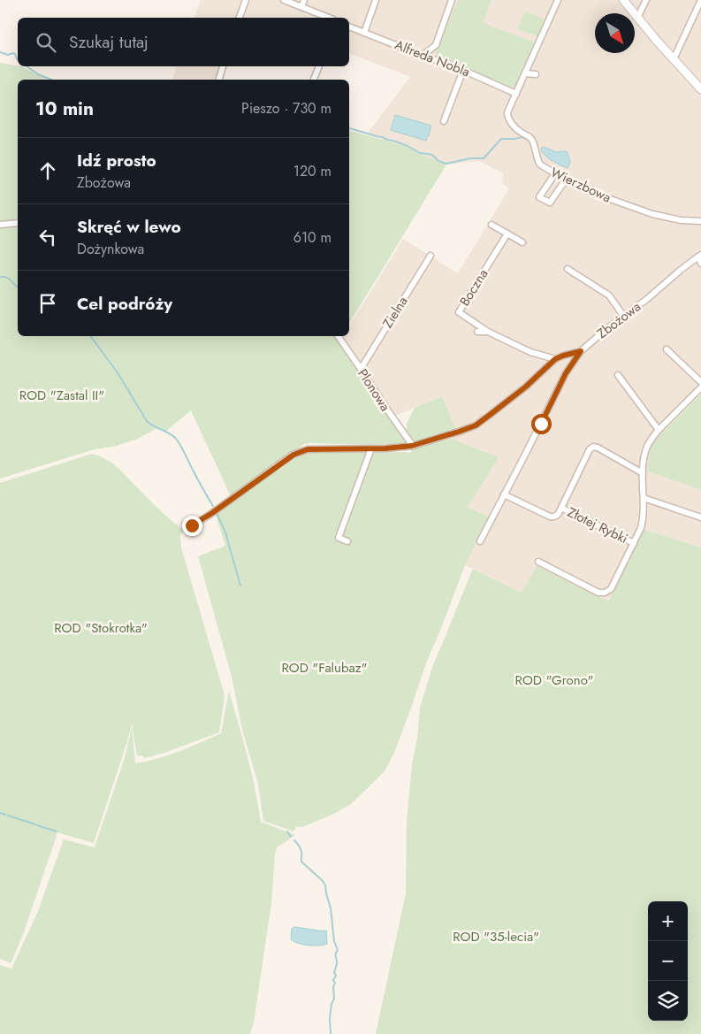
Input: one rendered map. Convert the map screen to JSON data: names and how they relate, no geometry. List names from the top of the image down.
{
  "streets": {
    "street": [
      "Alfreda Nobla",
      "Wierzbowa",
      "Boczna",
      "Zielna",
      "Zbożowa",
      "Plonowa",
      "Złotej Rybki"
    ]
  },
  "crossings": [
    ["Alfreda Nobla", "Wierzbowa"],
    ["Zielna", "Plonowa"]
  ],
  "parks": [
    "ROD \"Zastal II\"",
    "ROD \"Stokrotka\"",
    "ROD \"Falubaz\"",
    "ROD \"Grono\"",
    "ROD \"35-lecia\""
  ],
  "north": "bottom right",
  "page": {
    "search": "Szukaj tutaj",
    "heading": ["10 min", "Pieszo · 730 m"],
    "list": [
      ["Idź prosto", "Zbożowa", "120 m"],
      ["Skręć w lewo", "Dożynkowa", "610 m"],
      "Cel podróży"
    ],
    "map_buttons": ["+", "−"]
  }
}
